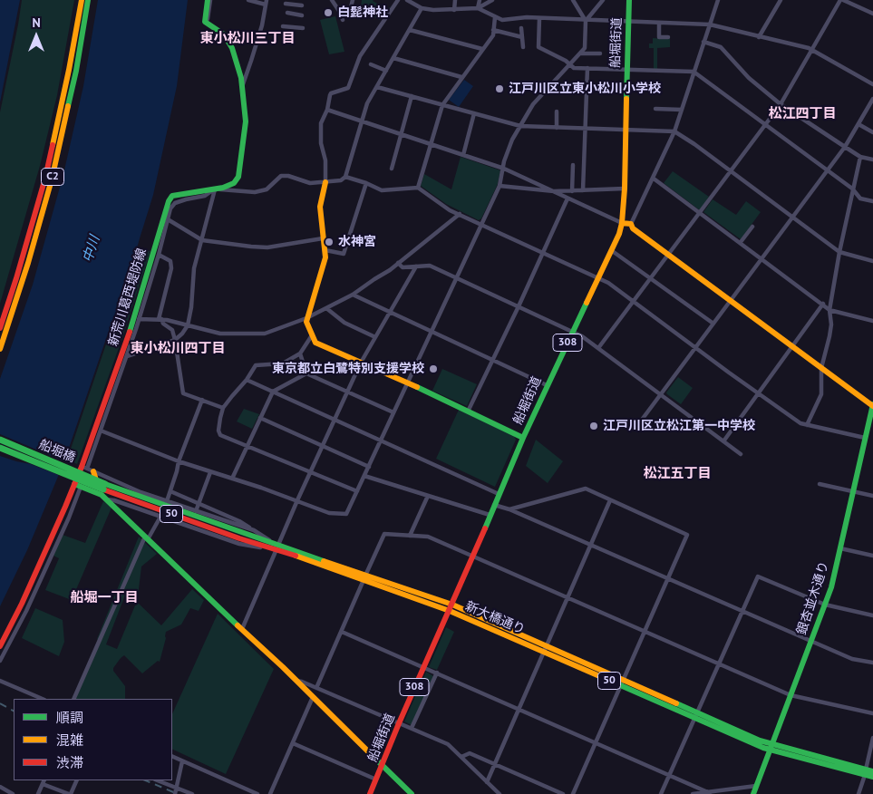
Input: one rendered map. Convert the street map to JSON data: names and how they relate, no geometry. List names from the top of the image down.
{
  "streets": {
    "main road": [
      "船堀街道",
      "C2",
      "新荒川葛西堤防線",
      "308",
      "船堀橋",
      "50",
      "銀杏並木通り",
      "新大橋通り"
    ]
  },
  "crossings": [
    ["船堀街道", "新大橋通り"],
    ["船堀橋", "新大橋通り"],
    ["銀杏並木通り", "新大橋通り"]
  ],
  "districts": [
    "東小松川三丁目",
    "松江四丁目",
    "東小松川四丁目",
    "松江五丁目",
    "船堀一丁目"
  ],
  "water": ["中川"],
  "places": [
    "白髭神社",
    "江戸川区立東小松川小学校",
    "水神宮",
    "東京都立白鷺特別支援学校",
    "江戸川区立松江第一中学校"
  ],
  "legend": ["順調", "混雑", "渋滞"],
  "north": "top"
}
